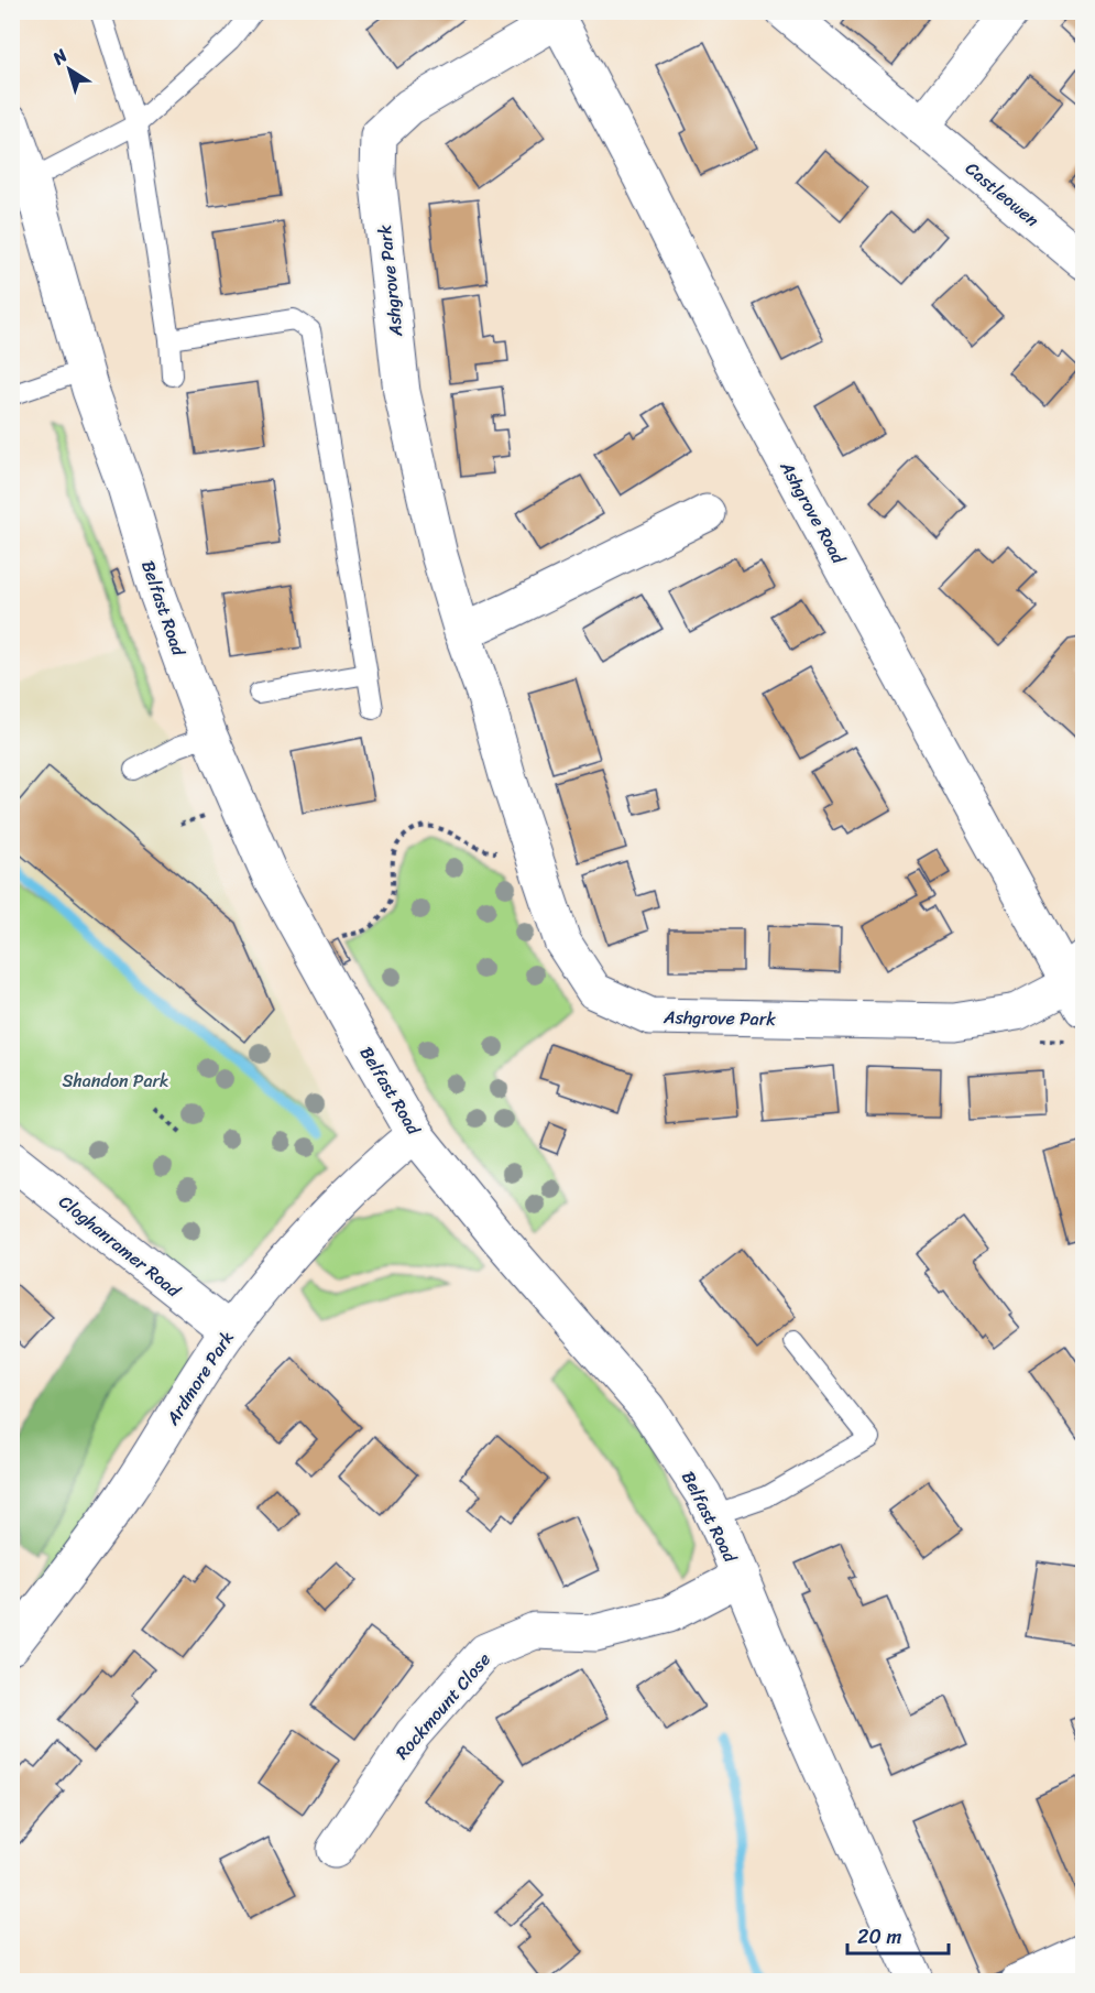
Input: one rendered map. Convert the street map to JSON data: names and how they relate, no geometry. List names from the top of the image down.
{
  "streets": {
    "main road": [
      "Castleowen",
      "Ashgrove Park",
      "Ashgrove Road",
      "Belfast Road",
      "Cloghanramer Road",
      "Ardmore Park",
      "Rockmount Close"
    ]
  },
  "crossings": [
    ["Ashgrove Park", "Ashgrove Road"],
    ["Belfast Road", "Ardmore Park"],
    ["Belfast Road", "Rockmount Close"],
    ["Cloghanramer Road", "Ardmore Park"]
  ],
  "parks": ["Shandon Park"],
  "scale_bar": "20 m",
  "north": "top left"
}
